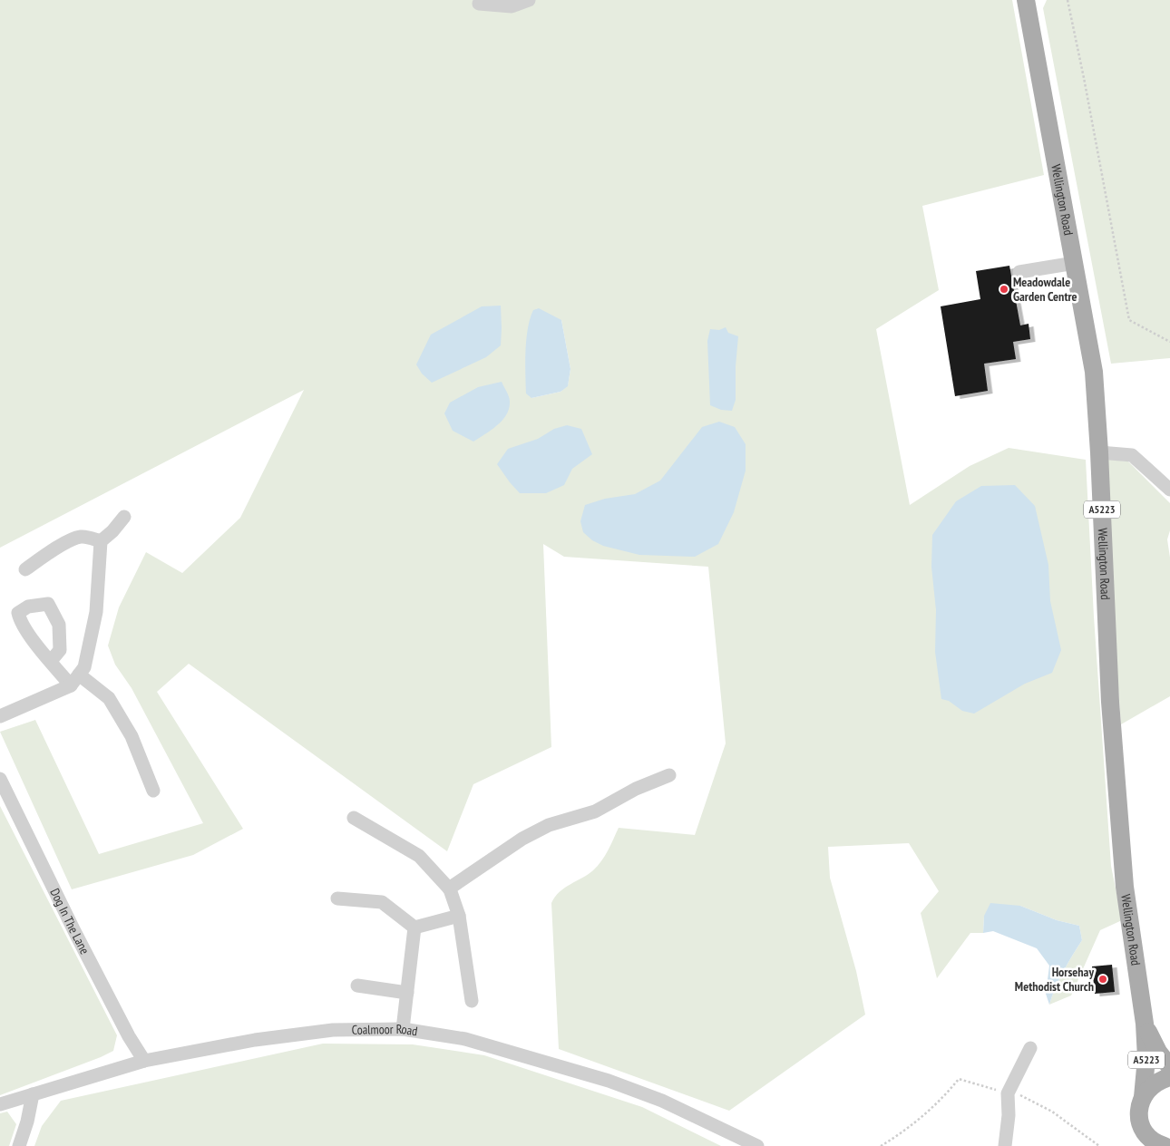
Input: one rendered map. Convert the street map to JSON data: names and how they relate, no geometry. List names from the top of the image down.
{
  "streets": {
    "main road": ["Wellington Road", "A5223"],
    "street": ["Dog In The Lane", "Coalmoor Road"]
  },
  "crossings": [
    ["Dog In The Lane", "Coalmoor Road"]
  ],
  "places": ["Meadowdale Garden Centre", "Horsehay Methodist Church"]
}
